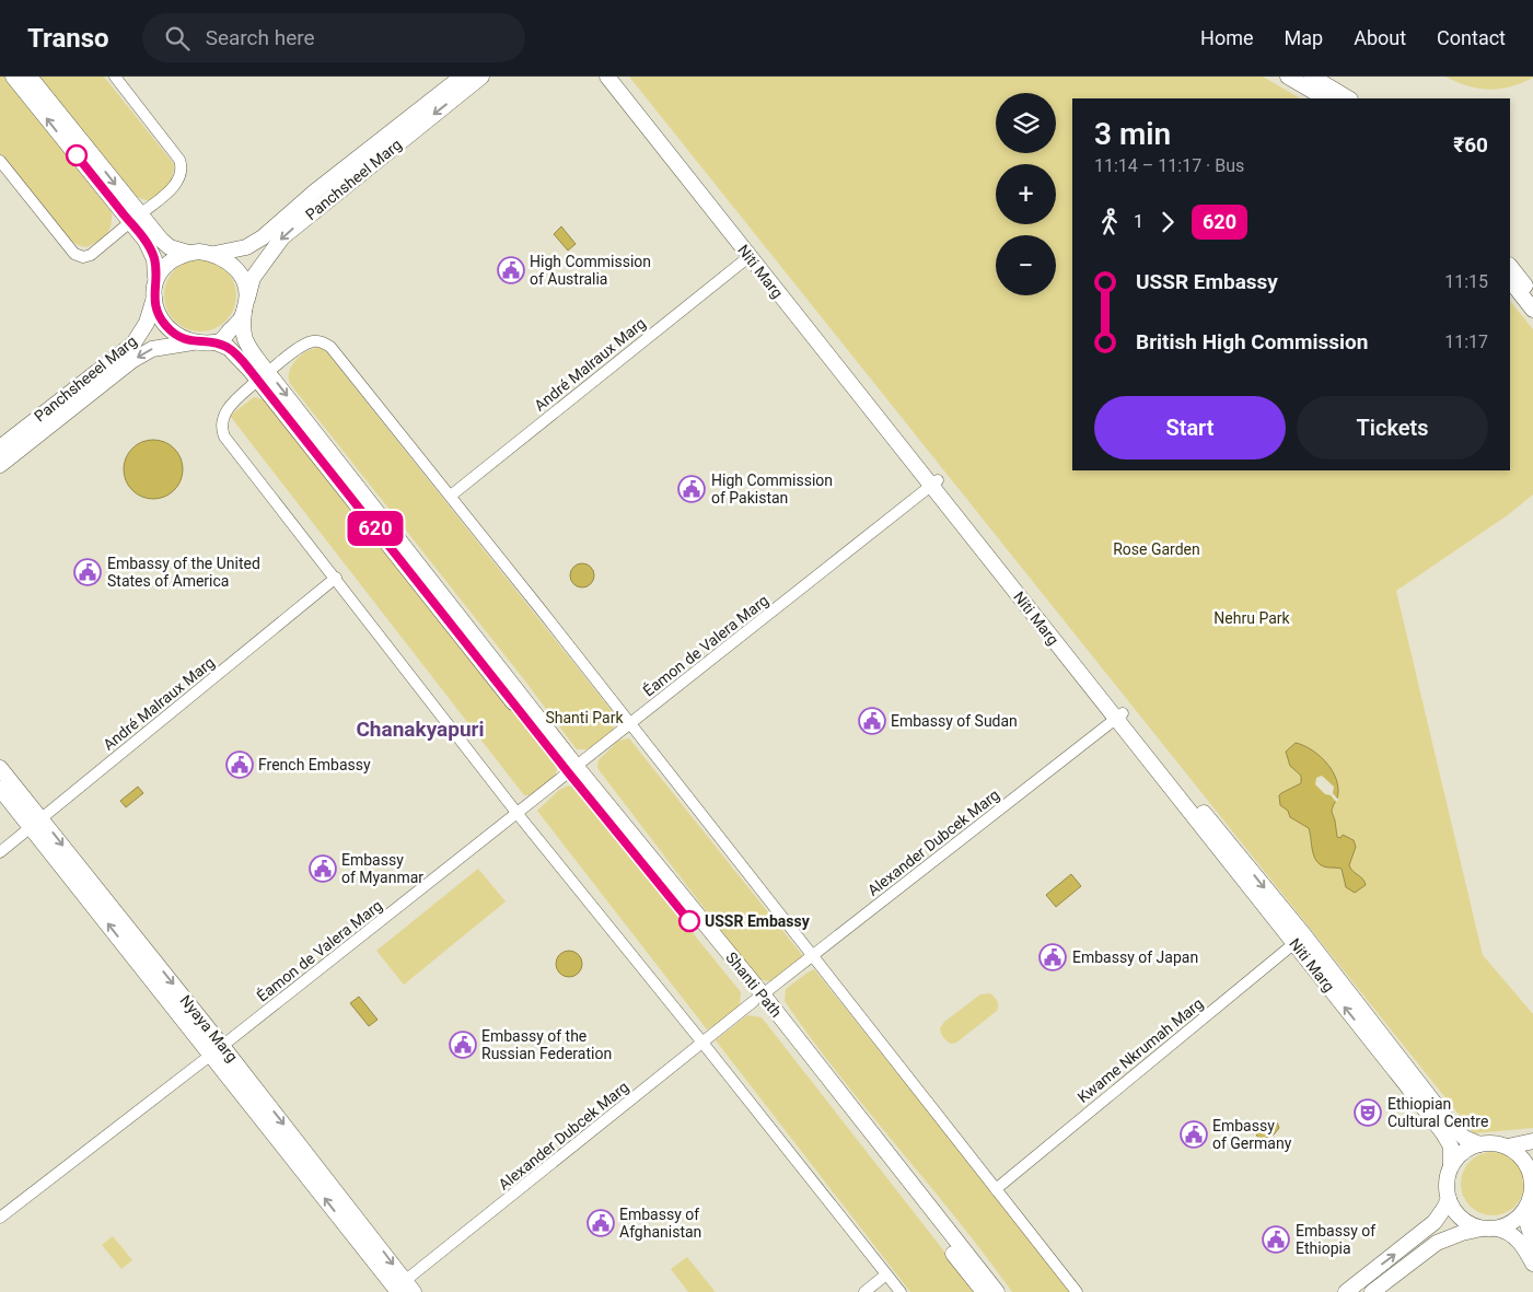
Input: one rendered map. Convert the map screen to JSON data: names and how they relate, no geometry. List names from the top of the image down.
{
  "streets": {
    "main road": [
      "Panchsheel Marg",
      "Niti Marg",
      "Panchsheeel Marg",
      "Shanti Path",
      "Nyaya Marg"
    ],
    "street": [
      "André Malraux Marg",
      "Éamon de Valera Marg",
      "Alexander Dubcek Marg",
      "Kwame Nkrumah Marg"
    ]
  },
  "crossings": [
    ["Panchsheel Marg", "Panchsheeel Marg"],
    ["Panchsheel Marg", "Shanti Path"],
    ["Niti Marg", "André Malraux Marg"],
    ["Niti Marg", "Éamon de Valera Marg"],
    ["Niti Marg", "Alexander Dubcek Marg"],
    ["Niti Marg", "Kwame Nkrumah Marg"],
    ["André Malraux Marg", "Nyaya Marg"],
    ["Panchsheeel Marg", "Shanti Path"],
    ["Éamon de Valera Marg", "Shanti Path"],
    ["Éamon de Valera Marg", "Nyaya Marg"],
    ["Alexander Dubcek Marg", "Shanti Path"],
    ["Alexander Dubcek Marg", "Nyaya Marg"]
  ],
  "districts": ["Chanakyapuri"],
  "parks": ["Rose Garden", "Nehru Park", "Shanti Park"],
  "places": {
    "public building": [
      "High Commission of Australia",
      "High Commission of Pakistan",
      "Embassy of the United States of America",
      "Embassy of Sudan",
      "French Embassy",
      "Embassy of Myanmar",
      "Embassy of Japan",
      "Embassy of the Russian Federation",
      "Embassy of Germany",
      "Embassy of Afghanistan",
      "Embassy of Ethiopia"
    ],
    "other": ["USSR Embassy"],
    "theatre": ["Ethiopian Cultural Centre"]
  },
  "lines": ["bus line 620"],
  "page": {
    "header": "Transo",
    "search": "Search here",
    "nav": [
      "Home",
      "Map",
      "About",
      "Contact"
    ],
    "on_map": "620",
    "map_buttons": ["+", "−"],
    "heading": ["3 min", "11:14 – 11:17 · Bus", "₹60"],
    "legs": ["1", "620"],
    "list": [
      {
        "name": "USSR Embassy",
        "value": "11:15"
      },
      {
        "name": "British High Commission",
        "value": "11:17"
      }
    ],
    "buttons": ["Start", "Tickets"]
  }
}
